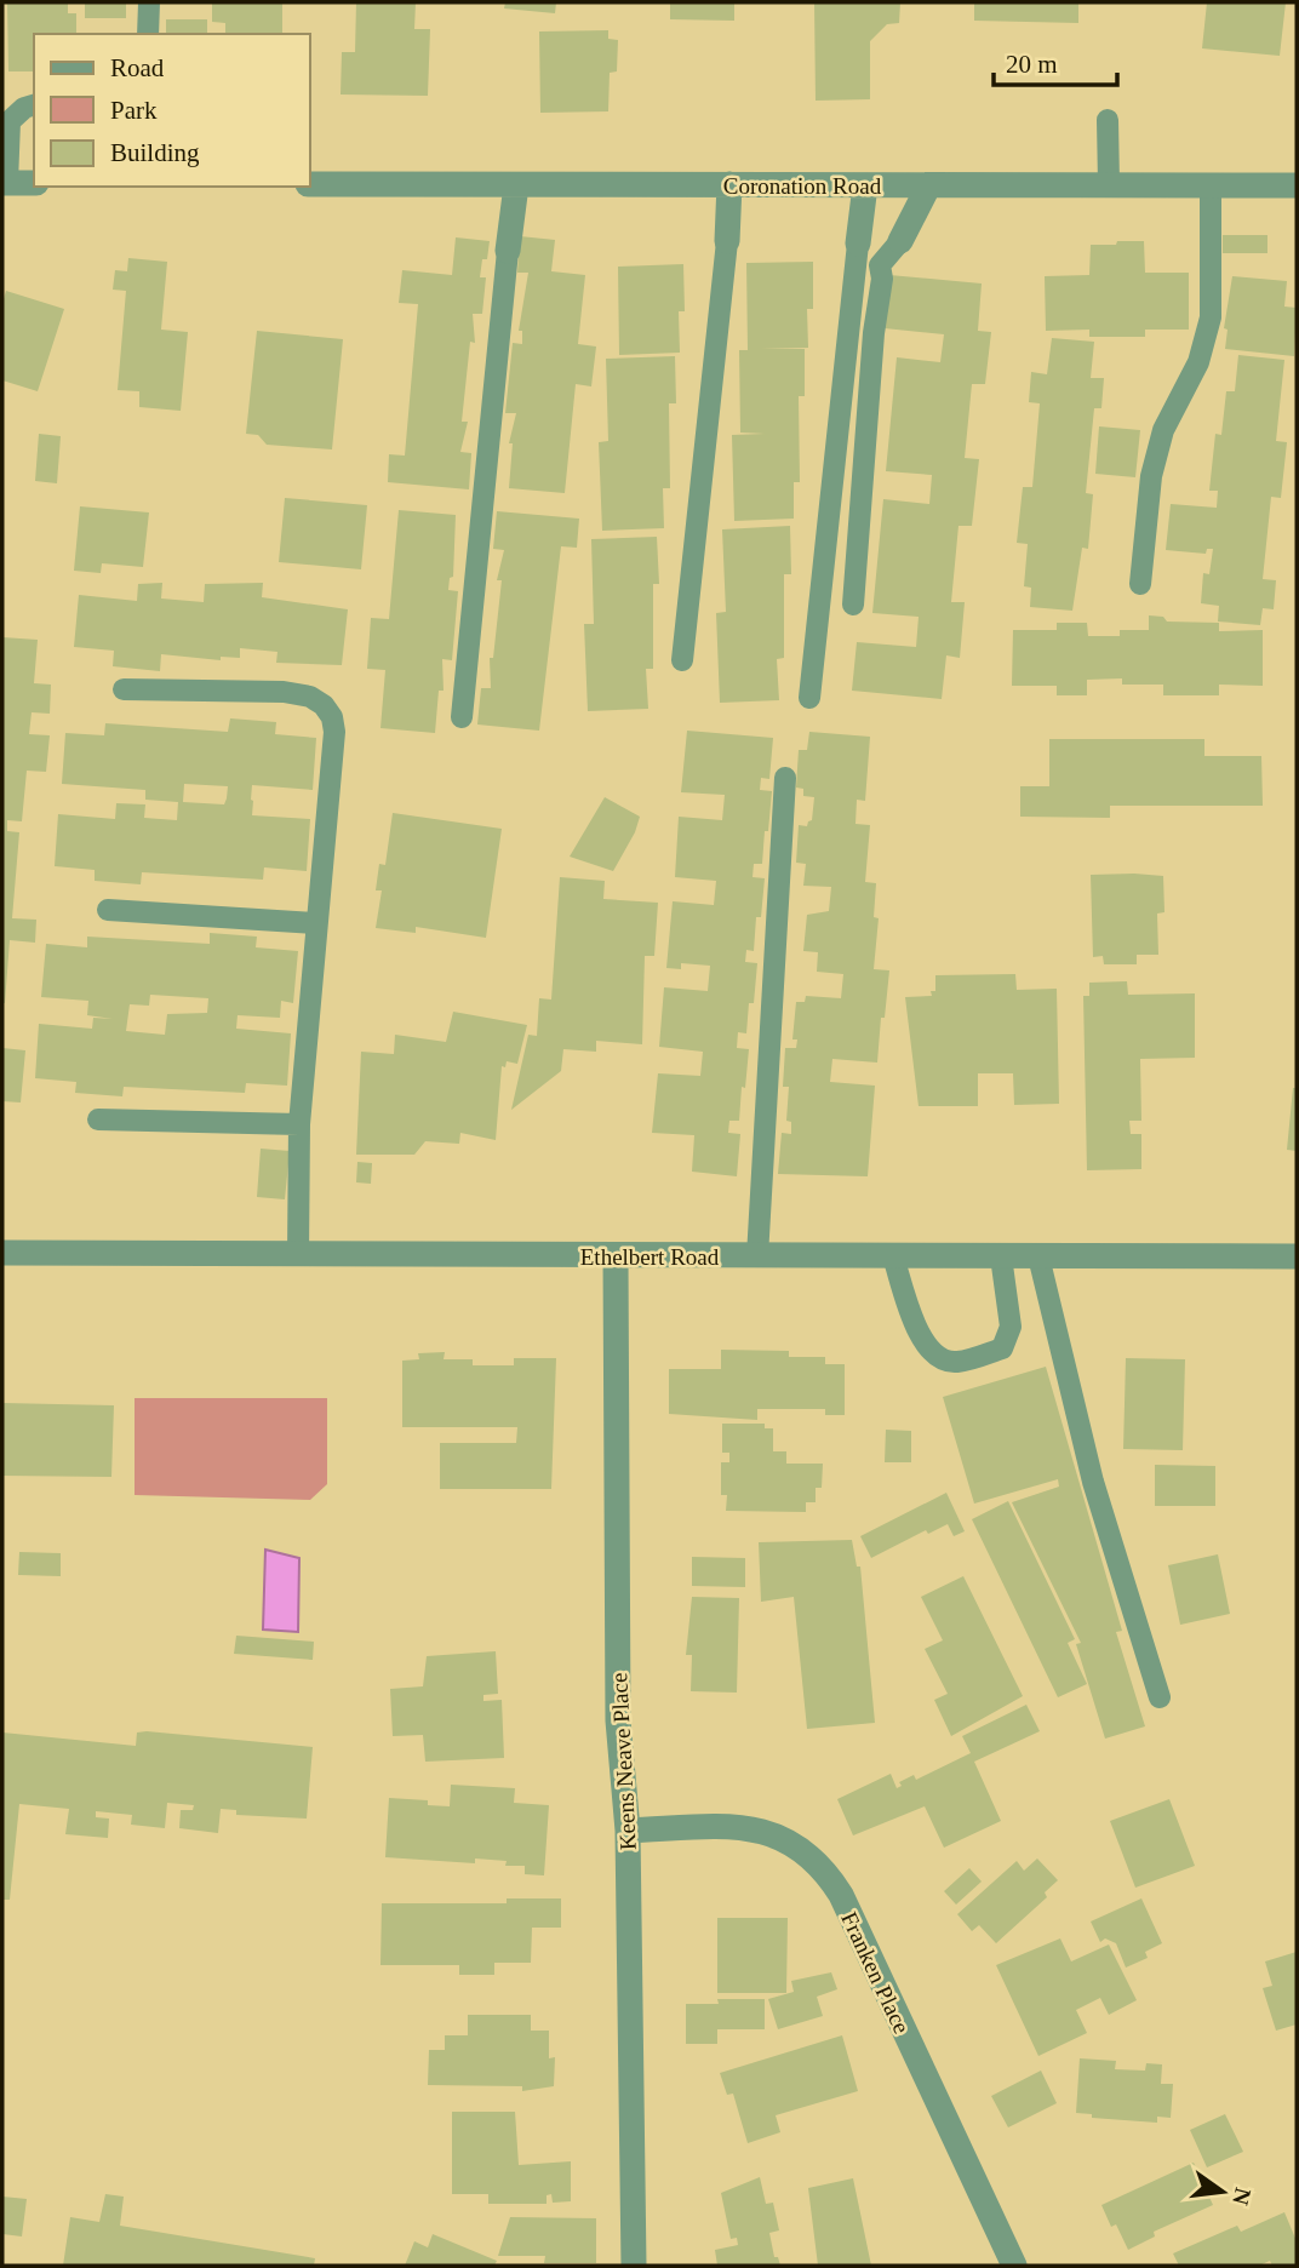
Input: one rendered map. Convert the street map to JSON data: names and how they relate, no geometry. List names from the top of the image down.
{
  "streets": {
    "street": [
      "Coronation Road",
      "Ethelbert Road",
      "Keens Neave Place",
      "Franken Place"
    ]
  },
  "crossings": [
    ["Ethelbert Road", "Keens Neave Place"],
    ["Keens Neave Place", "Franken Place"]
  ],
  "legend": ["Road", "Park", "Building"],
  "scale_bar": "20 m",
  "north": "right"
}
